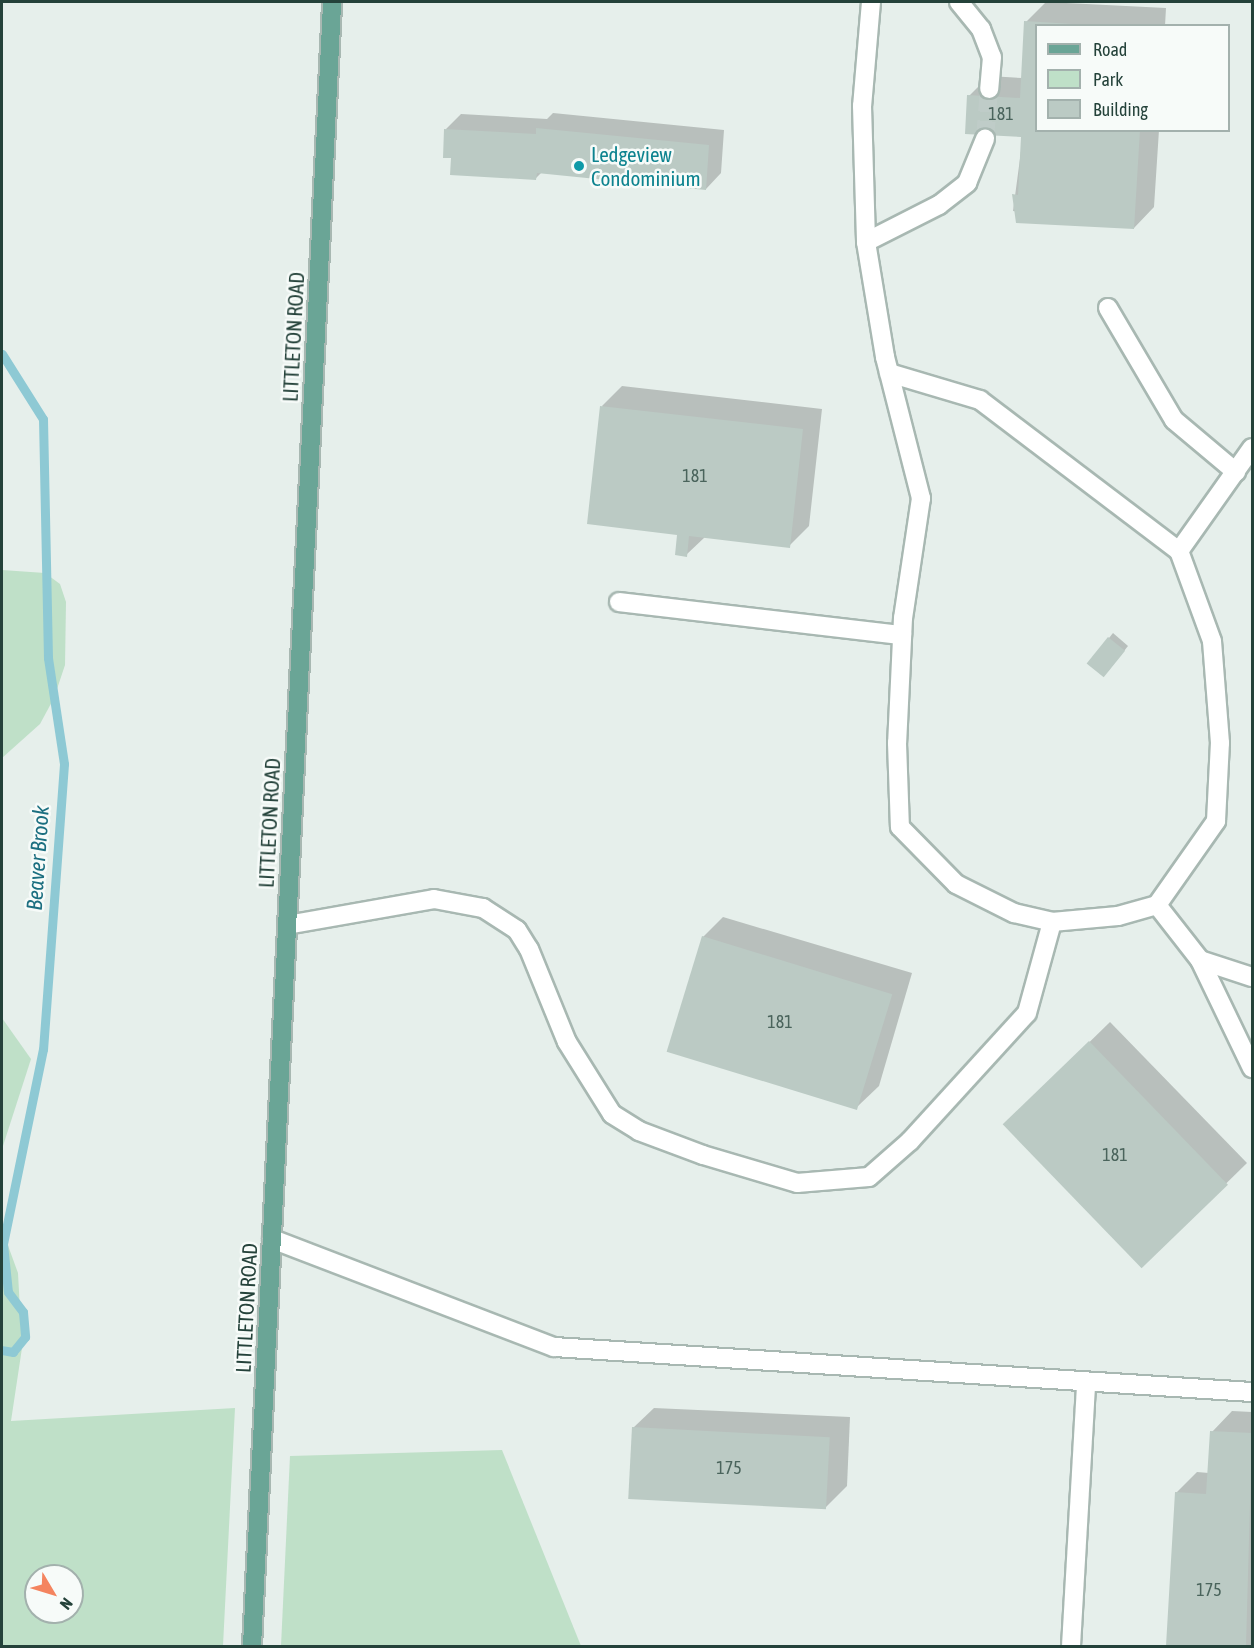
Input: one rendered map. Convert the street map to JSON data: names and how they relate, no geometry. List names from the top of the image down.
{
  "streets": {
    "main road": ["LITTLETON ROAD"]
  },
  "water": ["Beaver Brook"],
  "places": ["Ledgeview Condominium"],
  "house_numbers": [
    "181",
    "181",
    "181",
    "181",
    "175",
    "175"
  ],
  "legend": ["Road", "Park", "Building"],
  "north": "bottom right"
}
